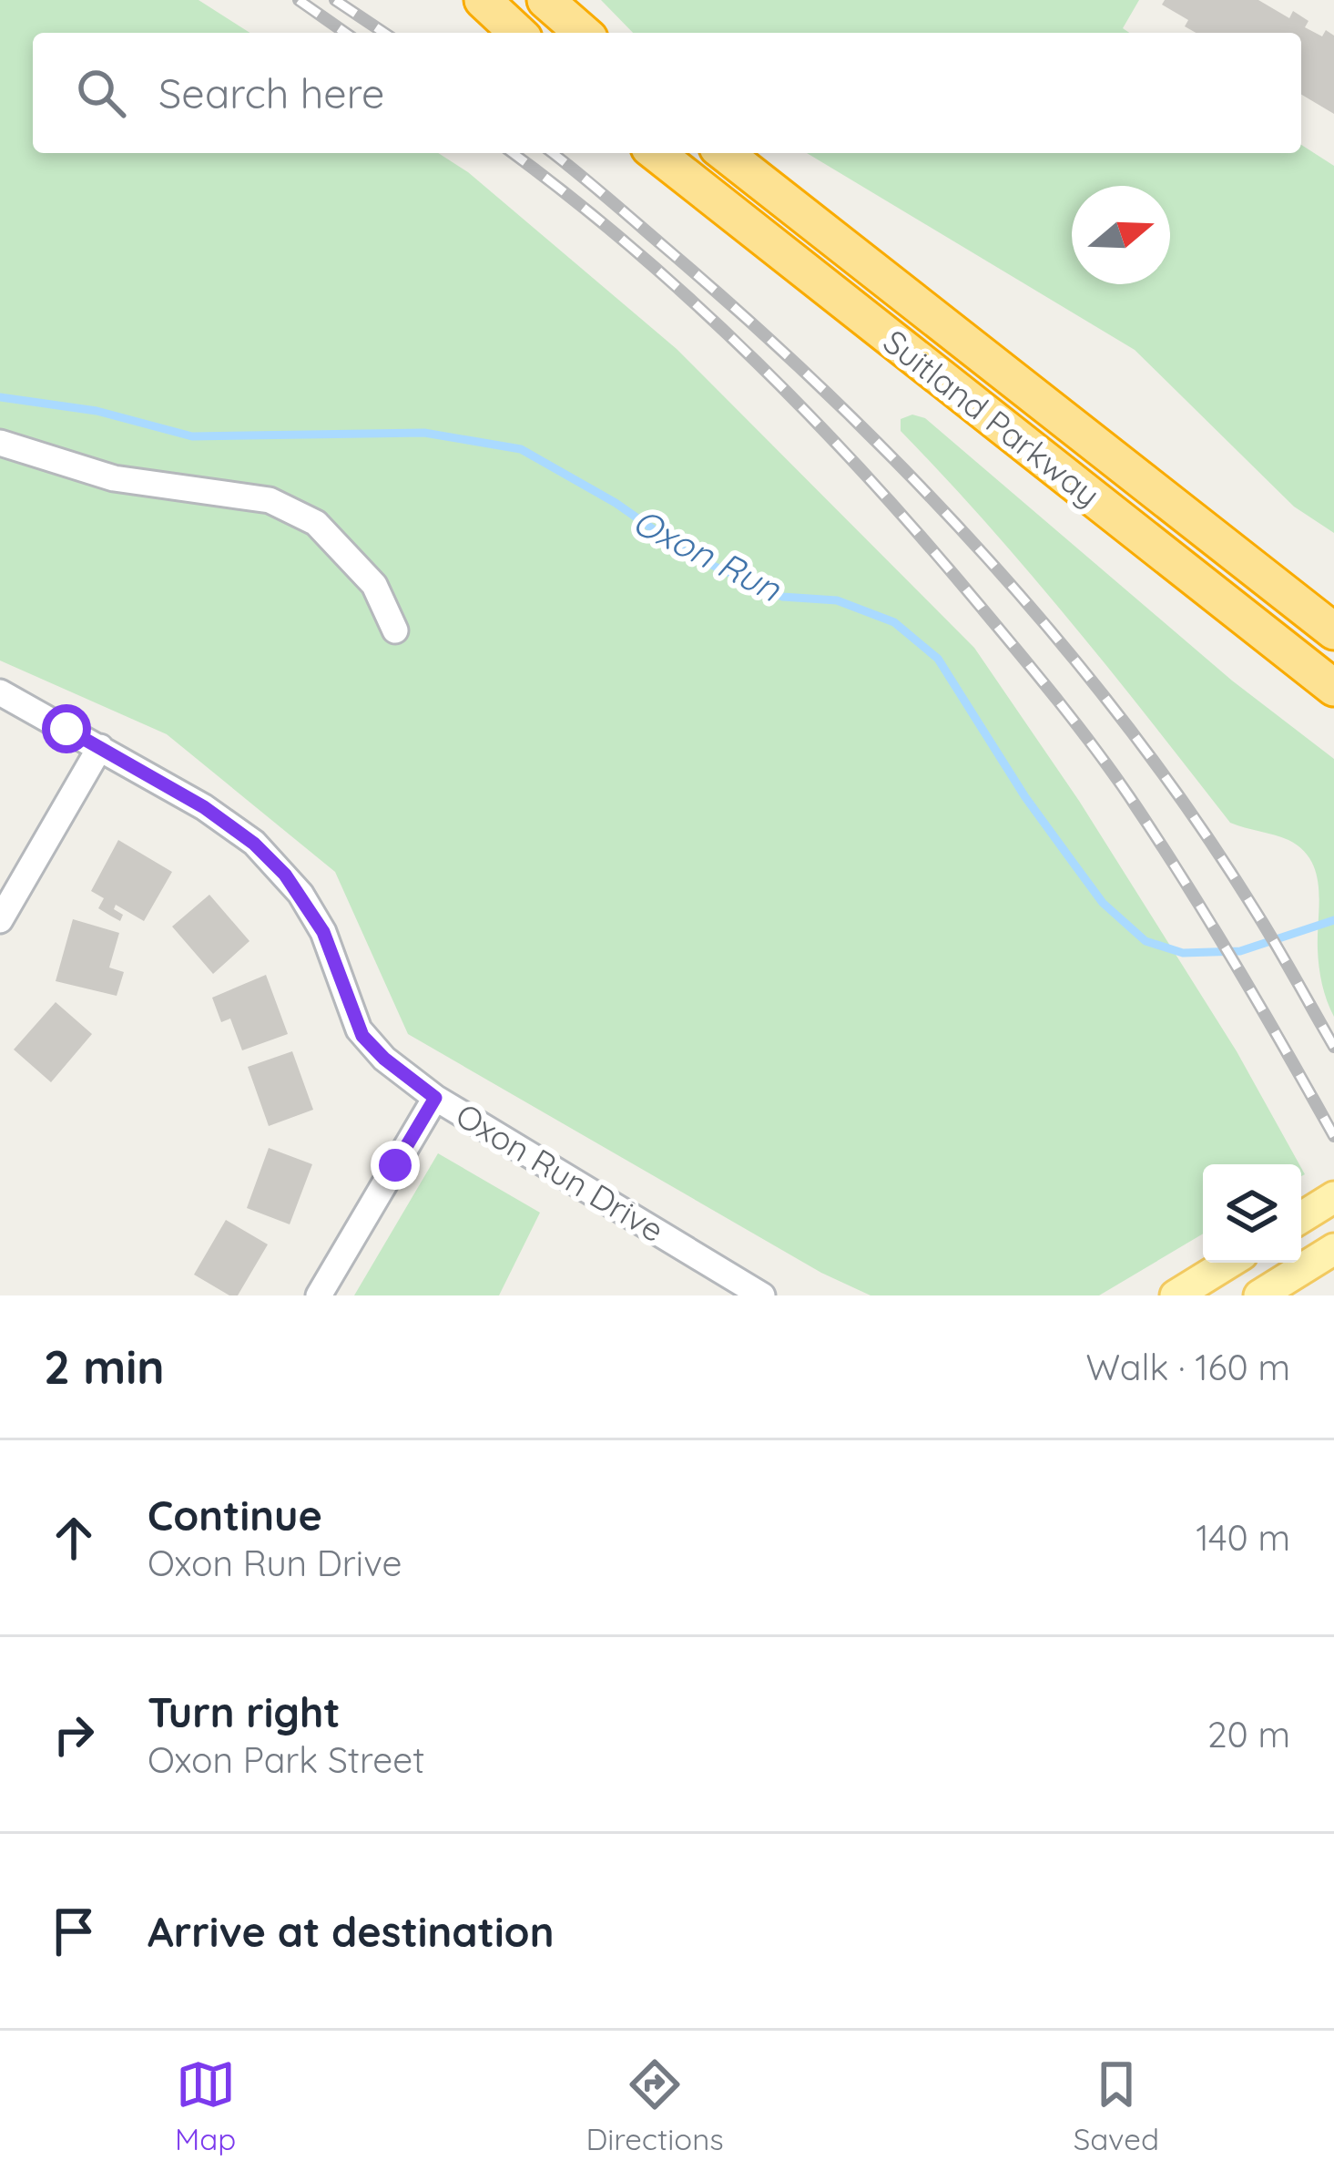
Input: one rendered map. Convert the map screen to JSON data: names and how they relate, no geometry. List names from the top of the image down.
{
  "streets": {
    "highway": ["Suitland Parkway"],
    "street": ["Oxon Run Drive"]
  },
  "water": ["Oxon Run"],
  "north": "right",
  "page": {
    "search": "Search here",
    "heading": ["2 min", "Walk · 160 m"],
    "list": [
      ["Continue", "Oxon Run Drive", "140 m"],
      ["Turn right", "Oxon Park Street", "20 m"],
      "Arrive at destination"
    ],
    "nav": ["Map", "Directions", "Saved"]
  }
}
